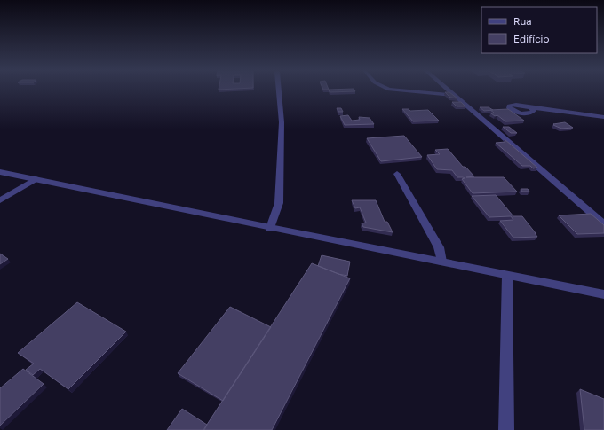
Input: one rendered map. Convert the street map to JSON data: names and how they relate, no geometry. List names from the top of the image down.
{
  "legend": ["Rua", "Edifício"]
}
